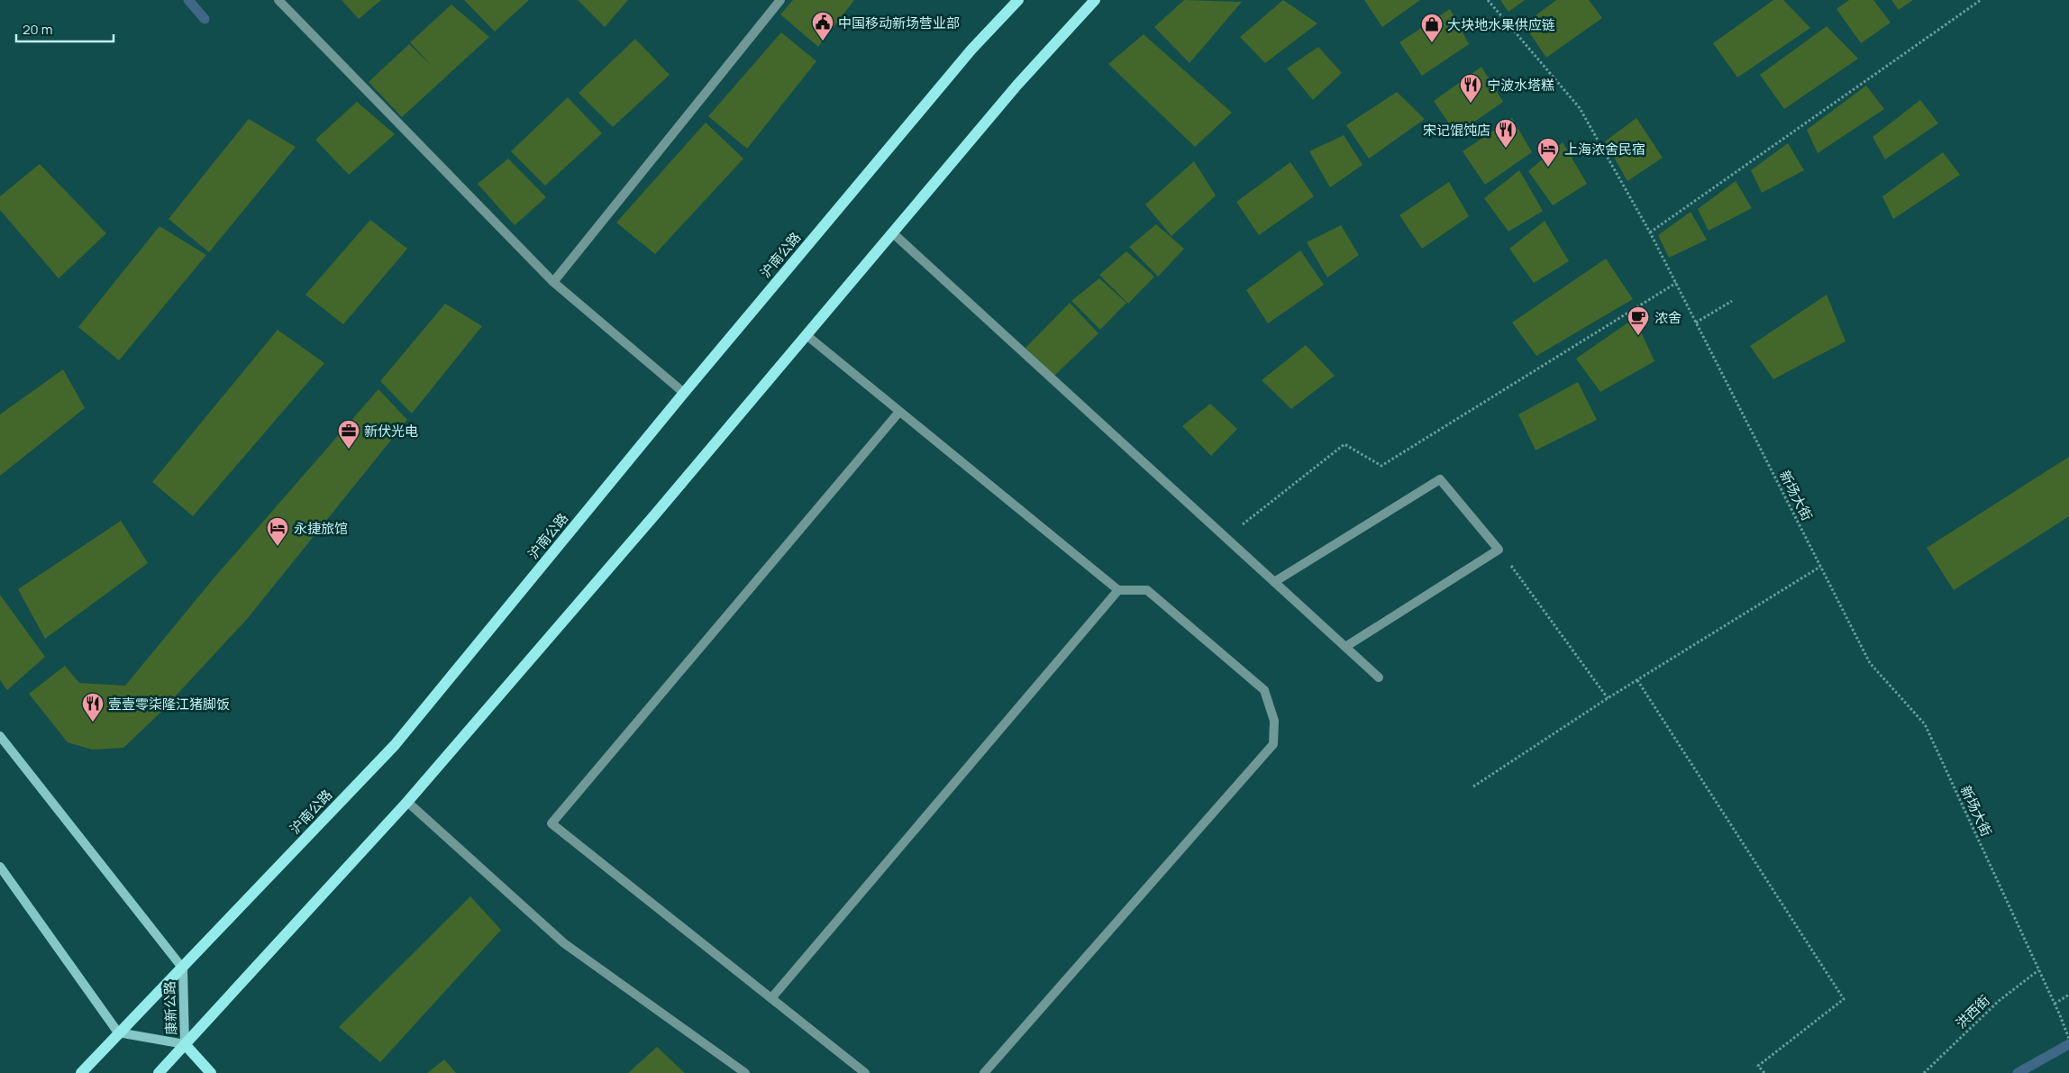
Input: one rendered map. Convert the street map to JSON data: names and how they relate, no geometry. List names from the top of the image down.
{
  "streets": {
    "main road": ["沪南公路", "康新公路"],
    "path": ["新场大街", "洪西街"]
  },
  "crossings": [
    ["沪南公路", "康新公路"],
    ["新场大街", "洪西街"]
  ],
  "places": {
    "public building": ["中国移动新场营业部"],
    "shop": ["大块地水果供应链"],
    "restaurant": ["宁波水塔糕", "宋记馄饨店", "壹壹零柒隆江猪脚饭"],
    "hotel": ["上海浓舍民宿", "永捷旅馆"],
    "cafe": ["浓舍"],
    "office": ["新伏光电"]
  },
  "scale_bar": "20 m"
}
